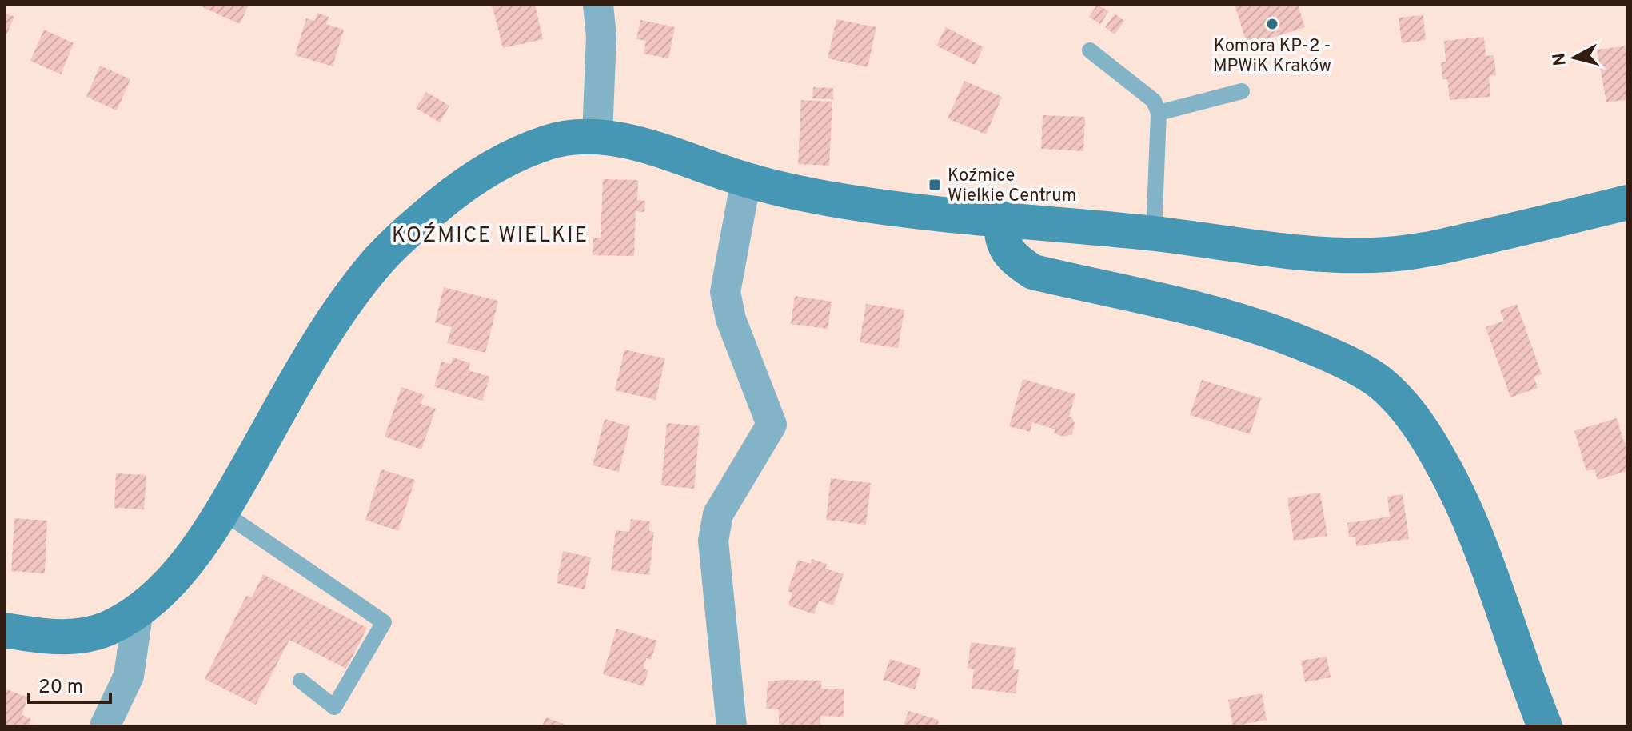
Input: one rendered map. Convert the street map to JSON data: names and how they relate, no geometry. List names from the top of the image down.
{
  "districts": ["KOŹMICE WIELKIE"],
  "places": {
    "other": ["Komora KP-2 - MPWiK Kraków"],
    "transit": ["Koźmice Wielkie Centrum"]
  },
  "scale_bar": "20 m",
  "north": "left"
}
